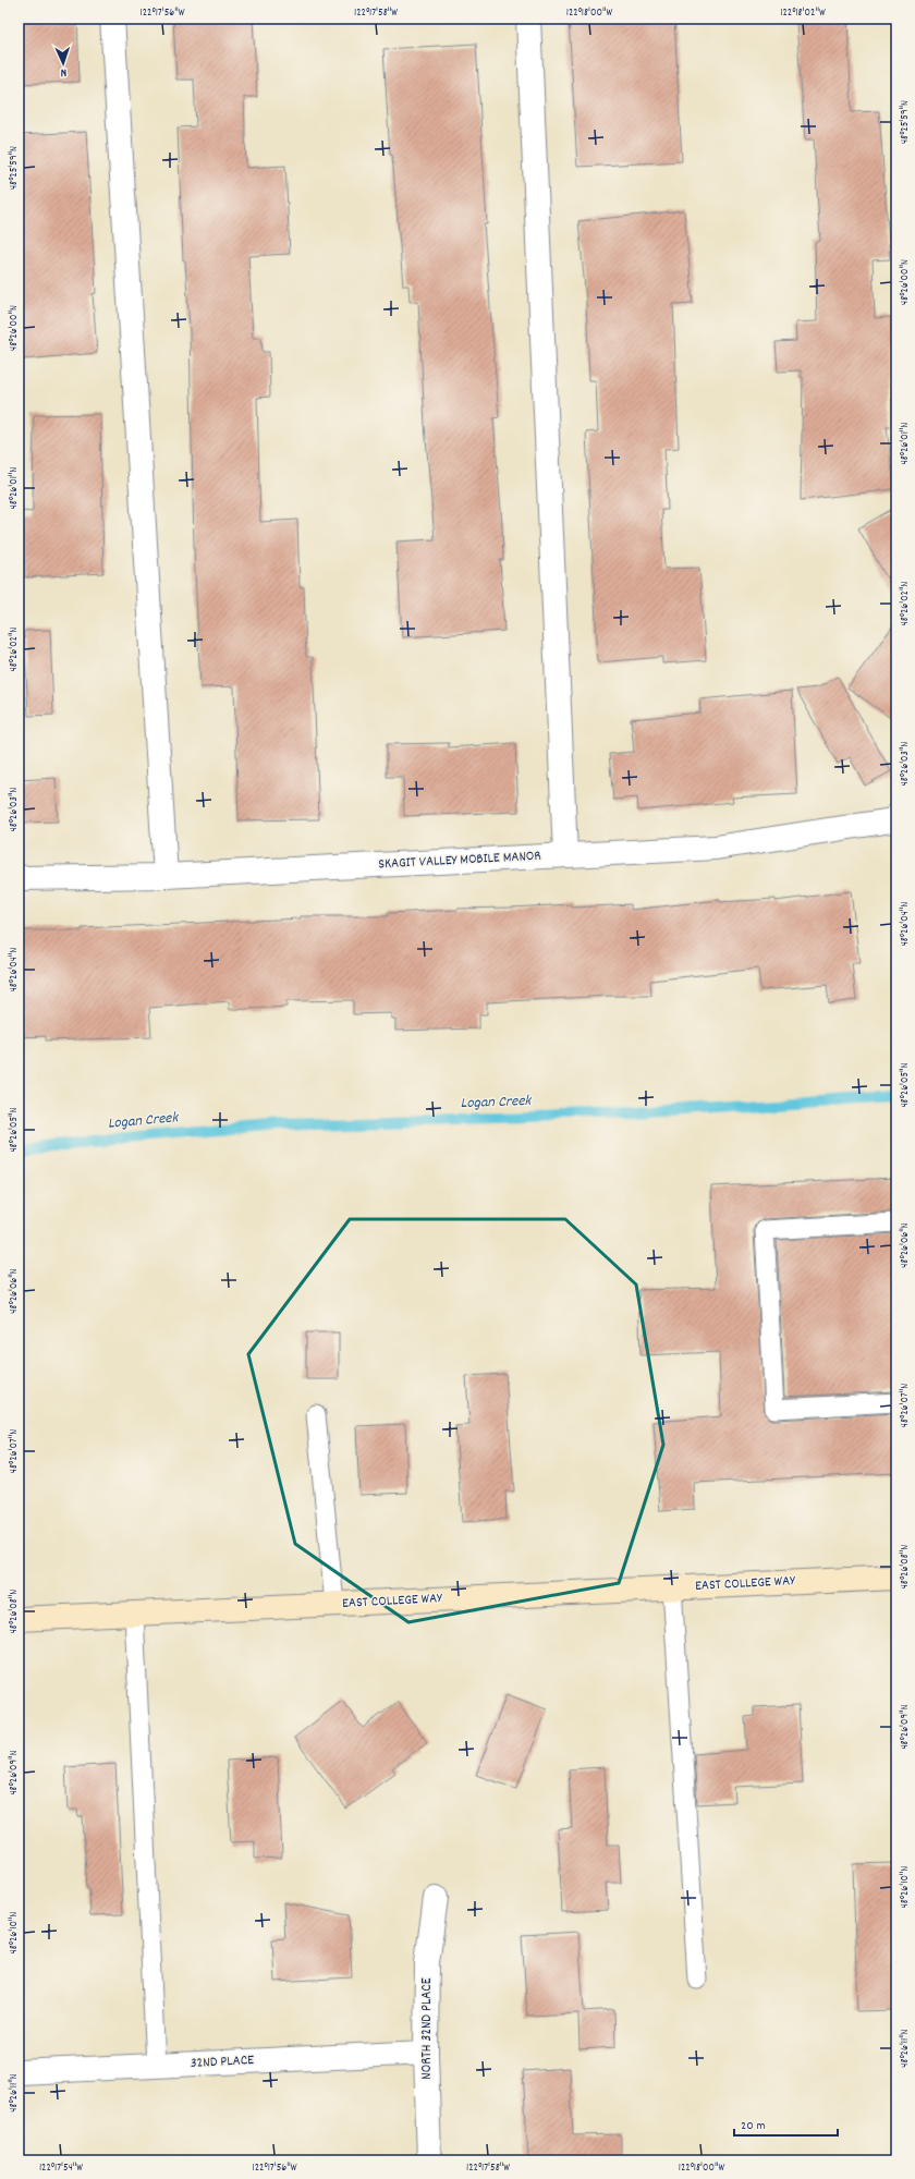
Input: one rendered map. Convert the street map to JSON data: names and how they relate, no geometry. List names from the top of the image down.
{
  "streets": {
    "main road": ["EAST COLLEGE WAY"],
    "street": ["SKAGIT VALLEY MOBILE MANOR", "NORTH 32ND PLACE", "32ND PLACE"]
  },
  "crossings": [
    ["NORTH 32ND PLACE", "32ND PLACE"]
  ],
  "water": ["Logan Creek"],
  "scale_bar": "20 m",
  "north": "bottom",
  "coordinates": [
    "122°17'56\"W",
    "122°17'58\"W",
    "122°18'00\"W",
    "122°18'02\"W",
    "48°25'59\"N",
    "48°26'00\"N",
    "48°26'01\"N",
    "48°26'02\"N",
    "48°26'03\"N",
    "48°26'04\"N",
    "48°26'05\"N",
    "48°26'06\"N",
    "48°26'07\"N",
    "48°26'08\"N",
    "48°26'09\"N",
    "48°26'10\"N",
    "48°26'11\"N",
    "122°17'54\"W"
  ]
}
